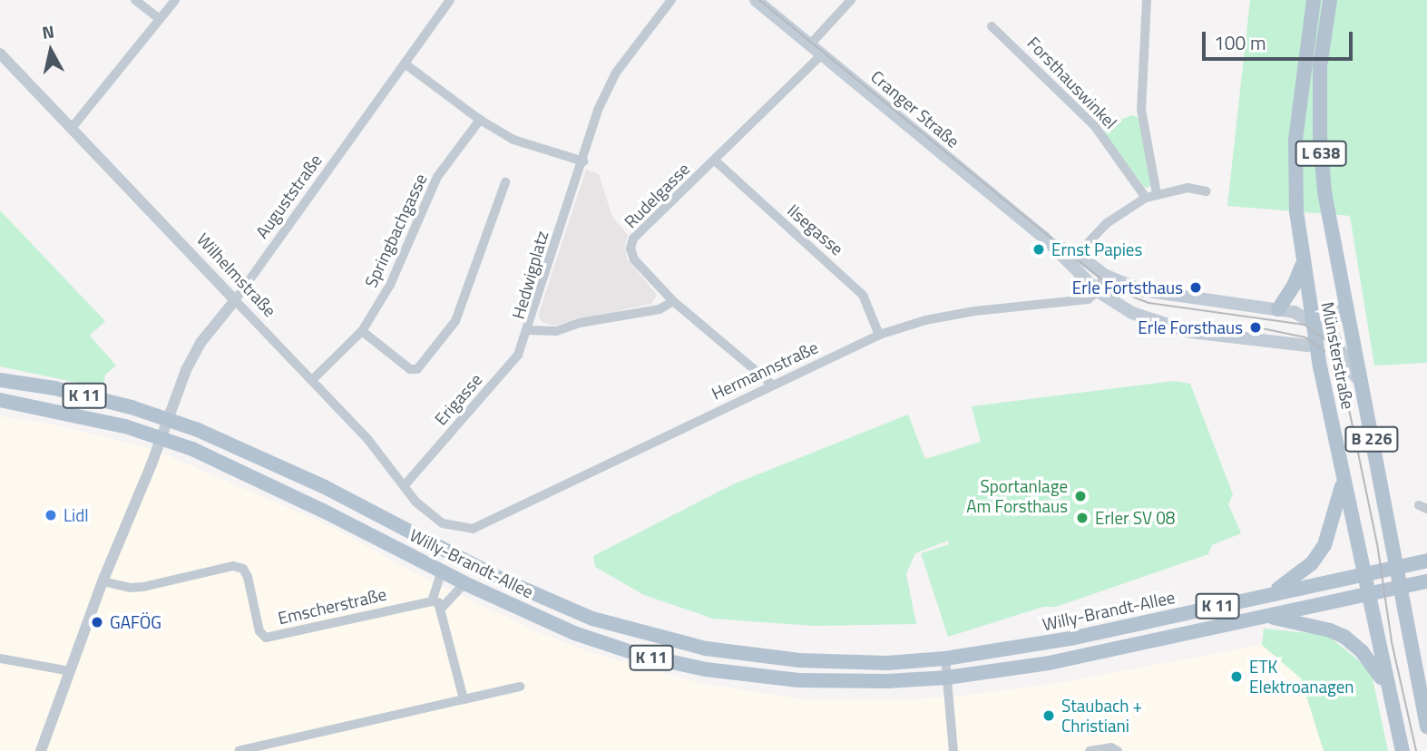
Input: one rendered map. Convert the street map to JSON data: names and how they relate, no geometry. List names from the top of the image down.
{
  "streets": {
    "main road": [
      "Cranger Straße",
      "L 638",
      "Münsterstraße",
      "K 11",
      "B 226",
      "Willy-Brandt-Allee"
    ],
    "street": [
      "Forsthauswinkel",
      "Rudelgasse",
      "Auguststraße",
      "Ilsegasse",
      "Springbachgasse",
      "Wilhelmstraße",
      "Hedwigplatz",
      "Hermannstraße",
      "Erigasse",
      "Emscherstraße"
    ]
  },
  "crossings": [
    ["Cranger Straße", "Rudelgasse"],
    ["Cranger Straße", "Münsterstraße"],
    ["Cranger Straße", "Hermannstraße"],
    ["Cranger Straße", "B 226"],
    ["Rudelgasse", "Ilsegasse"],
    ["Rudelgasse", "Hedwigplatz"],
    ["Rudelgasse", "Hermannstraße"],
    ["Auguststraße", "Wilhelmstraße"],
    ["Auguststraße", "Willy-Brandt-Allee"],
    ["Ilsegasse", "Hermannstraße"],
    ["Springbachgasse", "Wilhelmstraße"],
    ["Wilhelmstraße", "Hermannstraße"],
    ["Wilhelmstraße", "Erigasse"],
    ["Hedwigplatz", "Erigasse"],
    ["Münsterstraße", "B 226"],
    ["Münsterstraße", "Willy-Brandt-Allee"]
  ],
  "places": [
    "Ernst Papies",
    "Erle Fortsthaus",
    "Erle Forsthaus",
    "Sportanlage Am Forsthaus",
    "Lidl",
    "Erler SV 08",
    "GAFÖG",
    "ETK Elektroanagen",
    "Staubach + Christiani"
  ],
  "scale_bar": "100 m",
  "north": "top"
}
